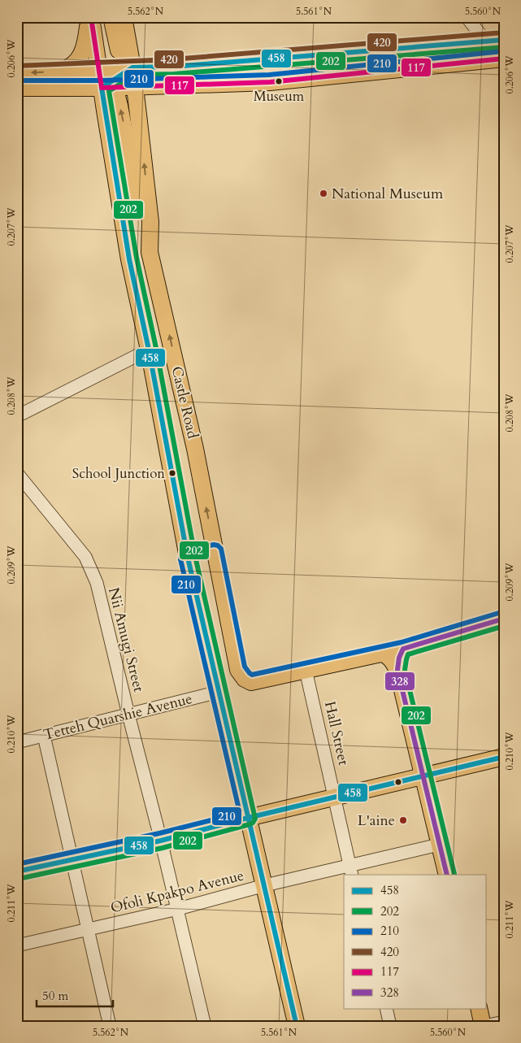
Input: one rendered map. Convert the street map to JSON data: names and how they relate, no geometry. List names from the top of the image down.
{
  "streets": {
    "main road": ["Castle Road"],
    "street": [
      "Nii Amugi Street",
      "Tetteh Quarshie Avenue",
      "Hall Street",
      "Ofoli Kpakpo Avenue"
    ]
  },
  "crossings": [
    ["Castle Road", "Tetteh Quarshie Avenue"],
    ["Castle Road", "Hall Street"],
    ["Castle Road", "Ofoli Kpakpo Avenue"],
    ["Nii Amugi Street", "Tetteh Quarshie Avenue"],
    ["Nii Amugi Street", "Ofoli Kpakpo Avenue"],
    ["Hall Street", "Ofoli Kpakpo Avenue"]
  ],
  "places": [
    "Museum",
    "National Museum",
    "School Junction",
    "L'aine"
  ],
  "lines": [
    "transit line 117",
    "transit line 420",
    "transit line 458",
    "transit line 202",
    "transit line 210",
    "transit line 328"
  ],
  "legend": [
    "458",
    "202",
    "210",
    "420",
    "117",
    "328"
  ],
  "scale_bar": "50 m",
  "coordinates": [
    "5.562°N",
    "5.561°N",
    "5.560°N",
    "0.206°W",
    "0.207°W",
    "0.208°W",
    "0.209°W",
    "0.210°W",
    "0.211°W"
  ]
}
